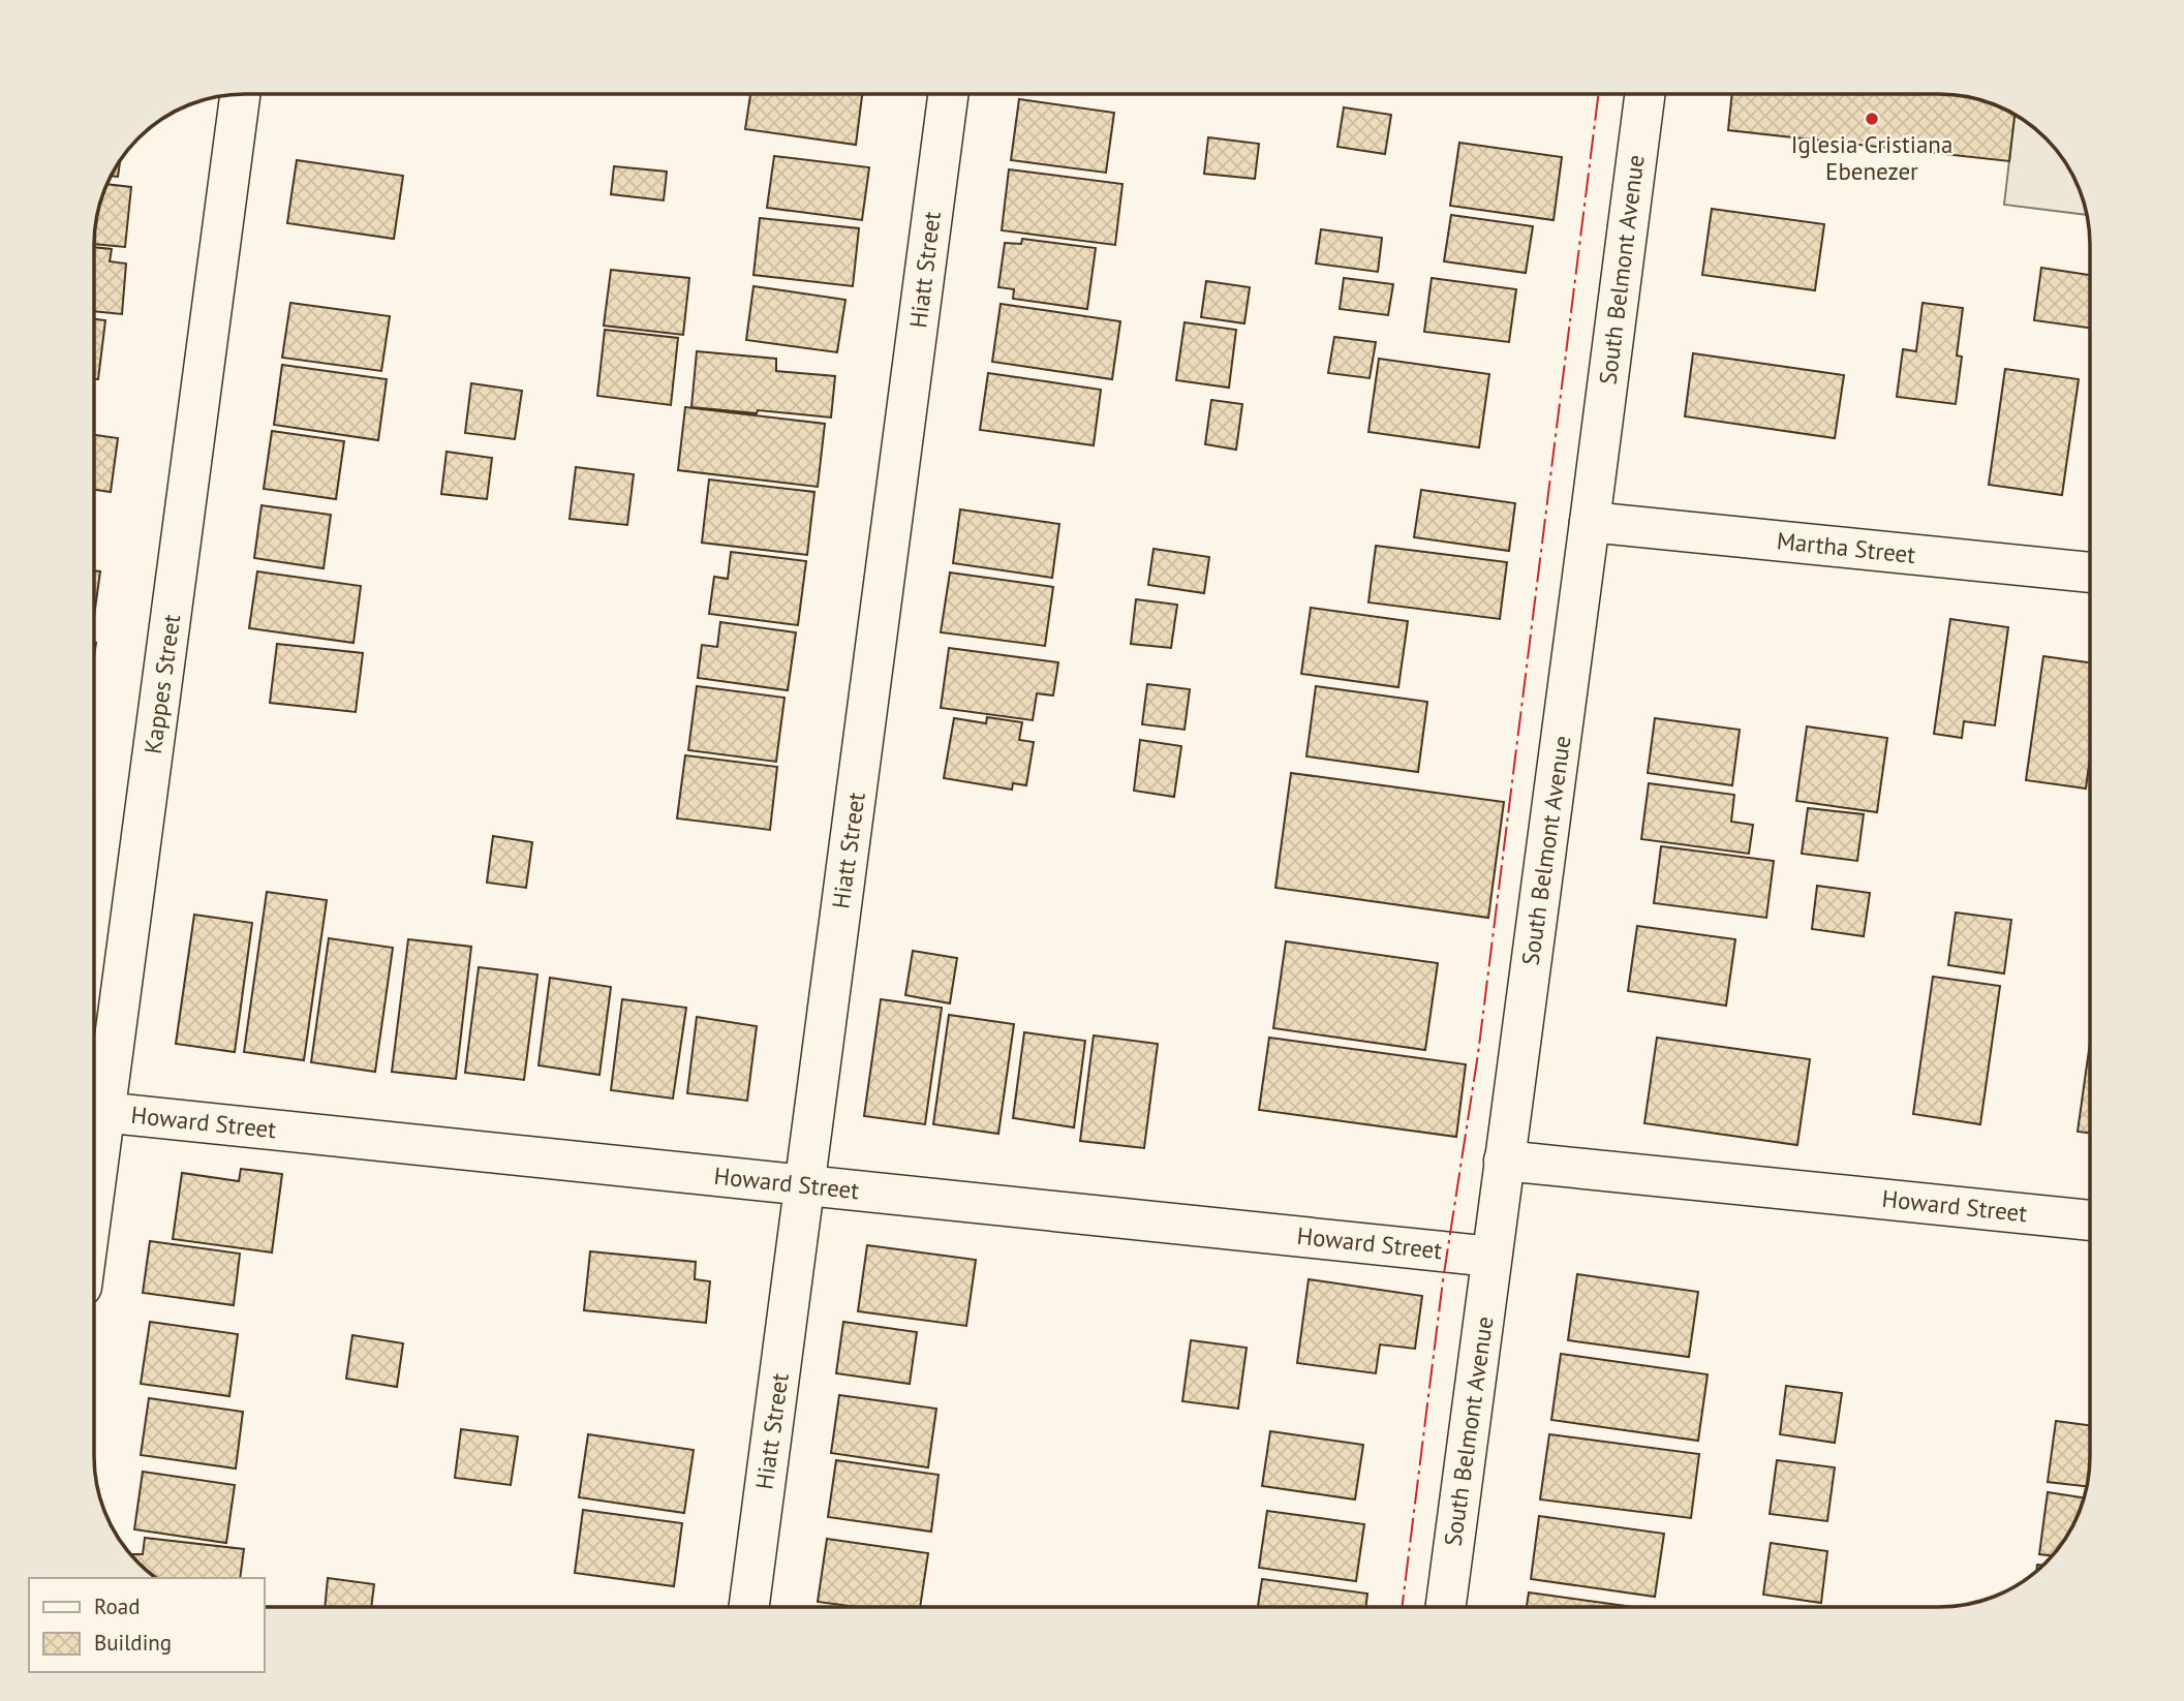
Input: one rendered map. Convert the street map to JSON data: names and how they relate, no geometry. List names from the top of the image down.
{
  "streets": {
    "street": [
      "Hiatt Street",
      "South Belmont Avenue",
      "Martha Street",
      "Kappes Street",
      "Howard Street"
    ]
  },
  "crossings": [
    ["Hiatt Street", "Howard Street"],
    ["South Belmont Avenue", "Martha Street"],
    ["South Belmont Avenue", "Howard Street"]
  ],
  "places": ["Iglesia Cristiana Ebenezer"],
  "legend": ["Road", "Building"]
}
